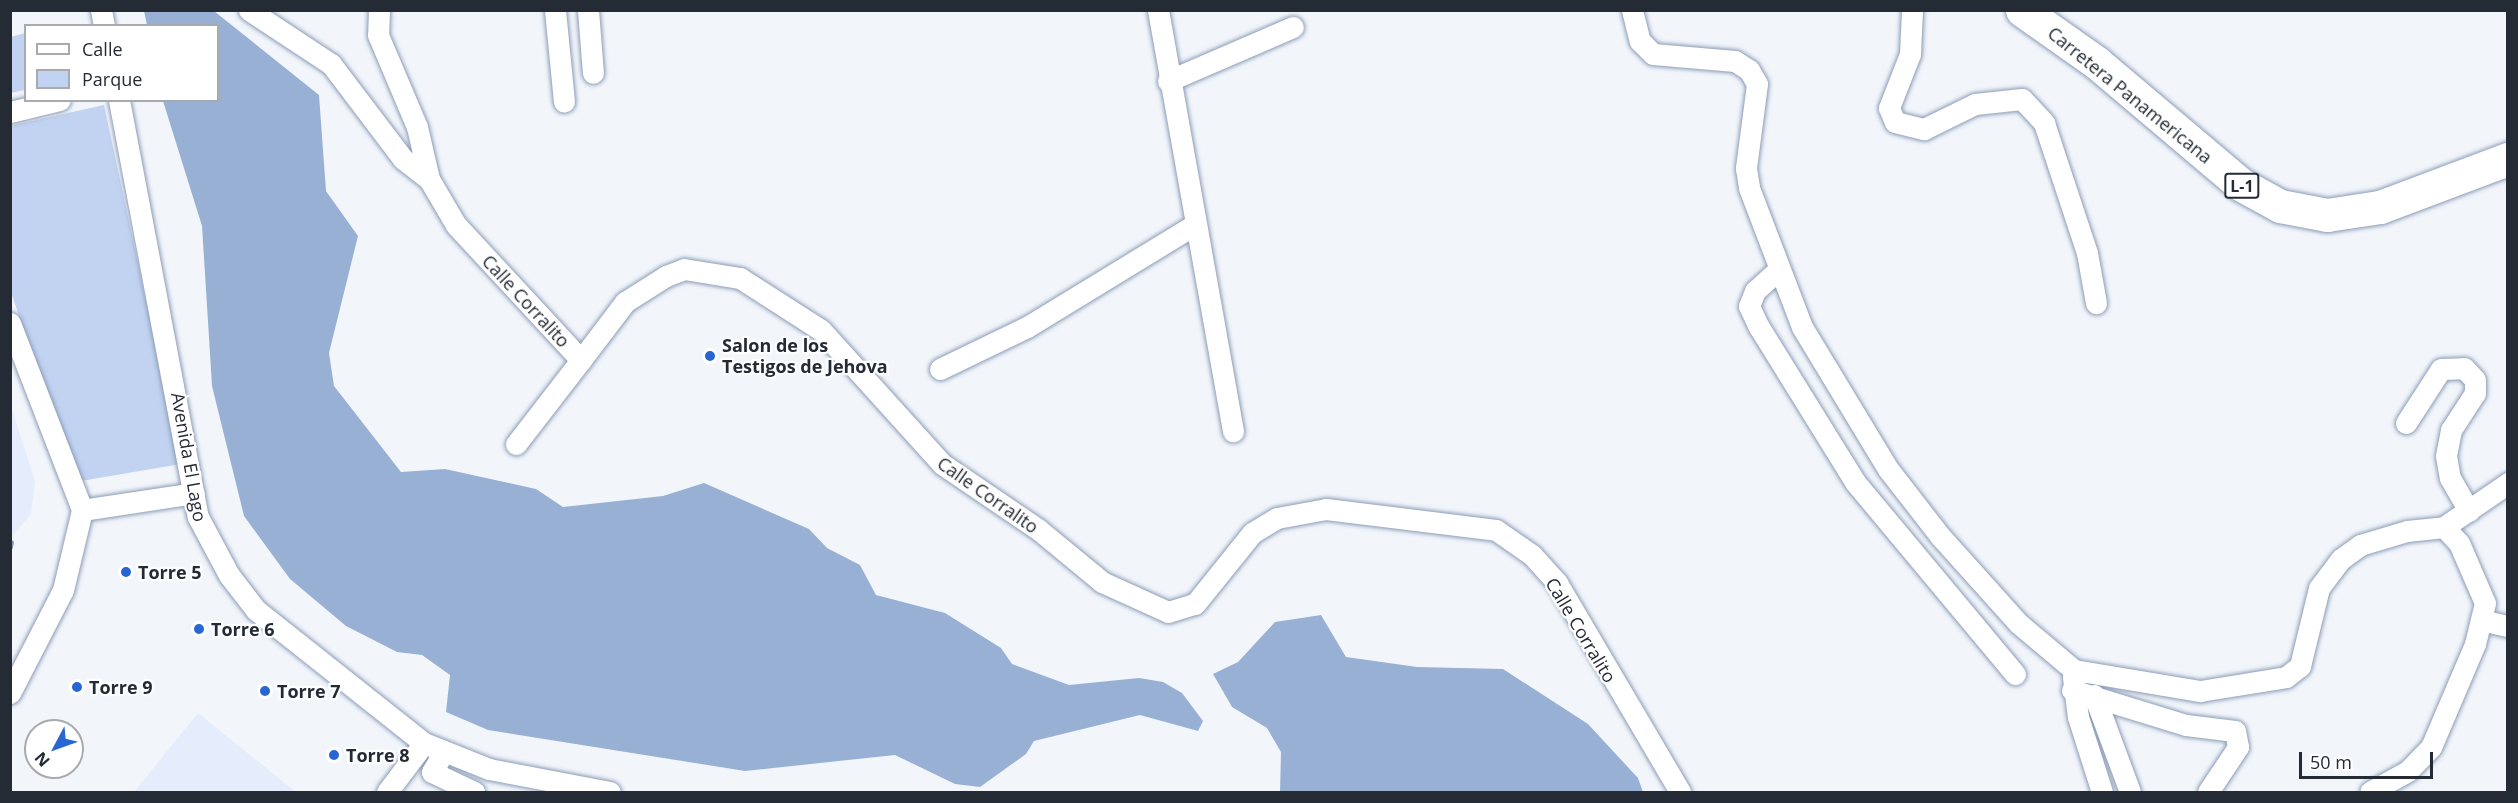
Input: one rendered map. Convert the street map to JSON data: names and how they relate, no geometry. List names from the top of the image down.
{
  "streets": {
    "main road": ["Carretera Panamericana", "L-1"],
    "street": ["Calle Corralito", "Avenida El Lago"]
  },
  "places": [
    "Salon de los Testigos de Jehova",
    "Torre 5",
    "Torre 6",
    "Torre 9",
    "Torre 7",
    "Torre 8"
  ],
  "legend": ["Calle", "Parque"],
  "scale_bar": "50 m",
  "north": "bottom left"
}
